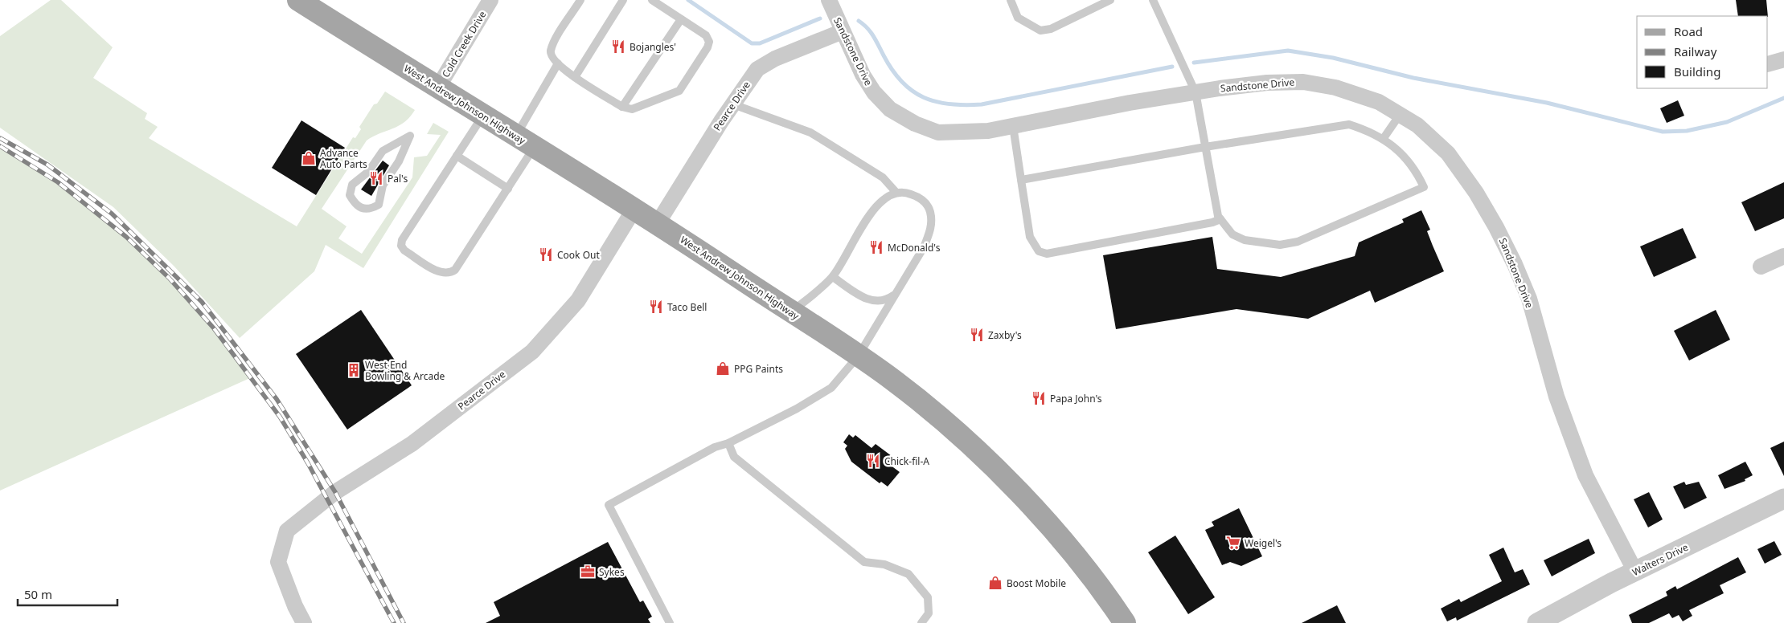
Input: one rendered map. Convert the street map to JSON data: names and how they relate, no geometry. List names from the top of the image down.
{
  "streets": {
    "main road": ["West Andrew Johnson Highway"],
    "street": [
      "Cold Creek Drive",
      "Sandstone Drive",
      "Pearce Drive",
      "Walters Drive"
    ]
  },
  "crossings": [
    ["Cold Creek Drive", "West Andrew Johnson Highway"],
    ["Sandstone Drive", "Pearce Drive"],
    ["Sandstone Drive", "Walters Drive"],
    ["West Andrew Johnson Highway", "Pearce Drive"]
  ],
  "places": {
    "restaurant": [
      "Bojangles'",
      "Pal's",
      "McDonald's",
      "Cook Out",
      "Taco Bell",
      "Zaxby's",
      "Papa John's",
      "Chick-fil-A"
    ],
    "shop": ["Advance Auto Parts", "PPG Paints", "Boost Mobile"],
    "building": ["West End Bowling & Arcade"],
    "supermarket": ["Weigel's"],
    "office": ["Sykes"]
  },
  "legend": ["Road", "Railway", "Building"],
  "scale_bar": "50 m"
}
